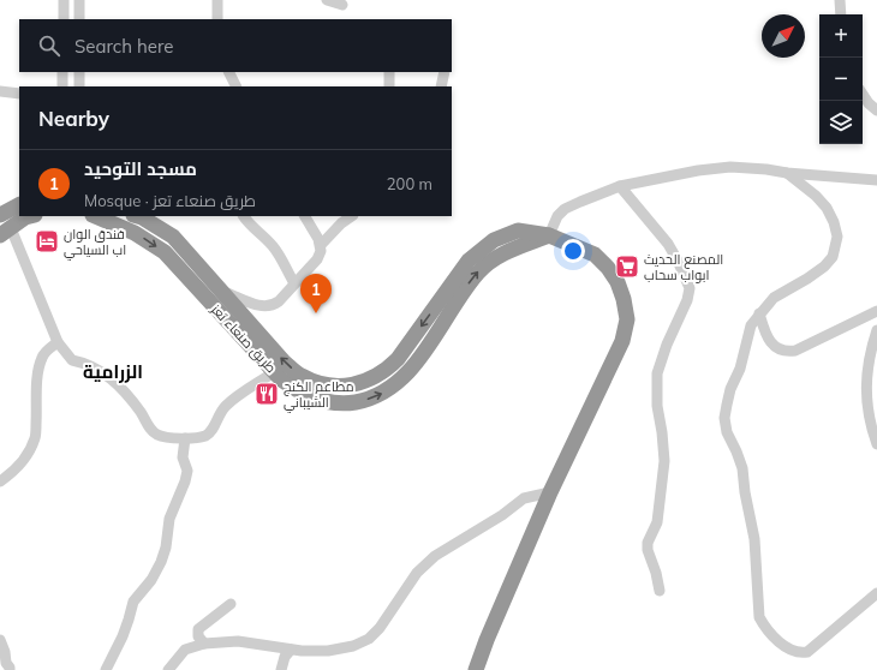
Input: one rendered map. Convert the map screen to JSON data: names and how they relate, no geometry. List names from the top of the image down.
{
  "streets": {
    "highway": ["طريق صنعاء تعز"]
  },
  "districts": ["الزرامية"],
  "places": {
    "hotel": ["فندق الوان اب السياحي"],
    "supermarket": ["المصنع الحديث ابواب سحاب"],
    "restaurant": ["مطاعم الكنج الشيباني"]
  },
  "north": "top right",
  "page": {
    "map_buttons": ["+", "−"],
    "search": "Search here",
    "heading": "Nearby",
    "list": [
      {
        "mark": "1",
        "name": "مسجد التوحيد",
        "note": "Mosque · طريق صنعاء تعز",
        "value": "200 m"
      }
    ],
    "pins": "1"
  }
}
